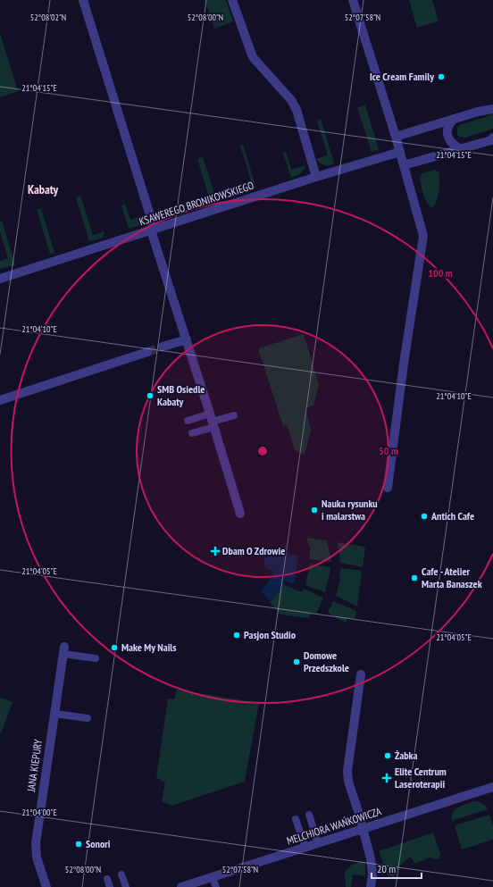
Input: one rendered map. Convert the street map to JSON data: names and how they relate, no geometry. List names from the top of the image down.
{
  "streets": {
    "street": ["KSAWEREGO BRONIKOWSKIEGO", "JANA KIEPURY", "MELCHIORA WAŃKOWICZA"]
  },
  "districts": ["Kabaty"],
  "places": {
    "other": [
      "Ice Cream Family",
      "SMB Osiedle Kabaty",
      "Nauka rysunku i malarstwa",
      "Antich Cafe",
      "Cafe - Atelier Marta Banaszek",
      "Pasjon Studio",
      "Make My Nails",
      "Domowe Przedszkole",
      "Żabka",
      "Sonori"
    ],
    "health": ["Dbam O Zdrowie", "Elite Centrum Laseroterapii"]
  },
  "scale_bar": "20 m",
  "coordinates": [
    "52°08'02\"N",
    "52°08'00\"N",
    "52°07'58\"N",
    "21°04'15\"E",
    "21°04'10\"E",
    "21°04'05\"E",
    "21°04'00\"E"
  ],
  "rings": ["100 m", "50 m"]
}
